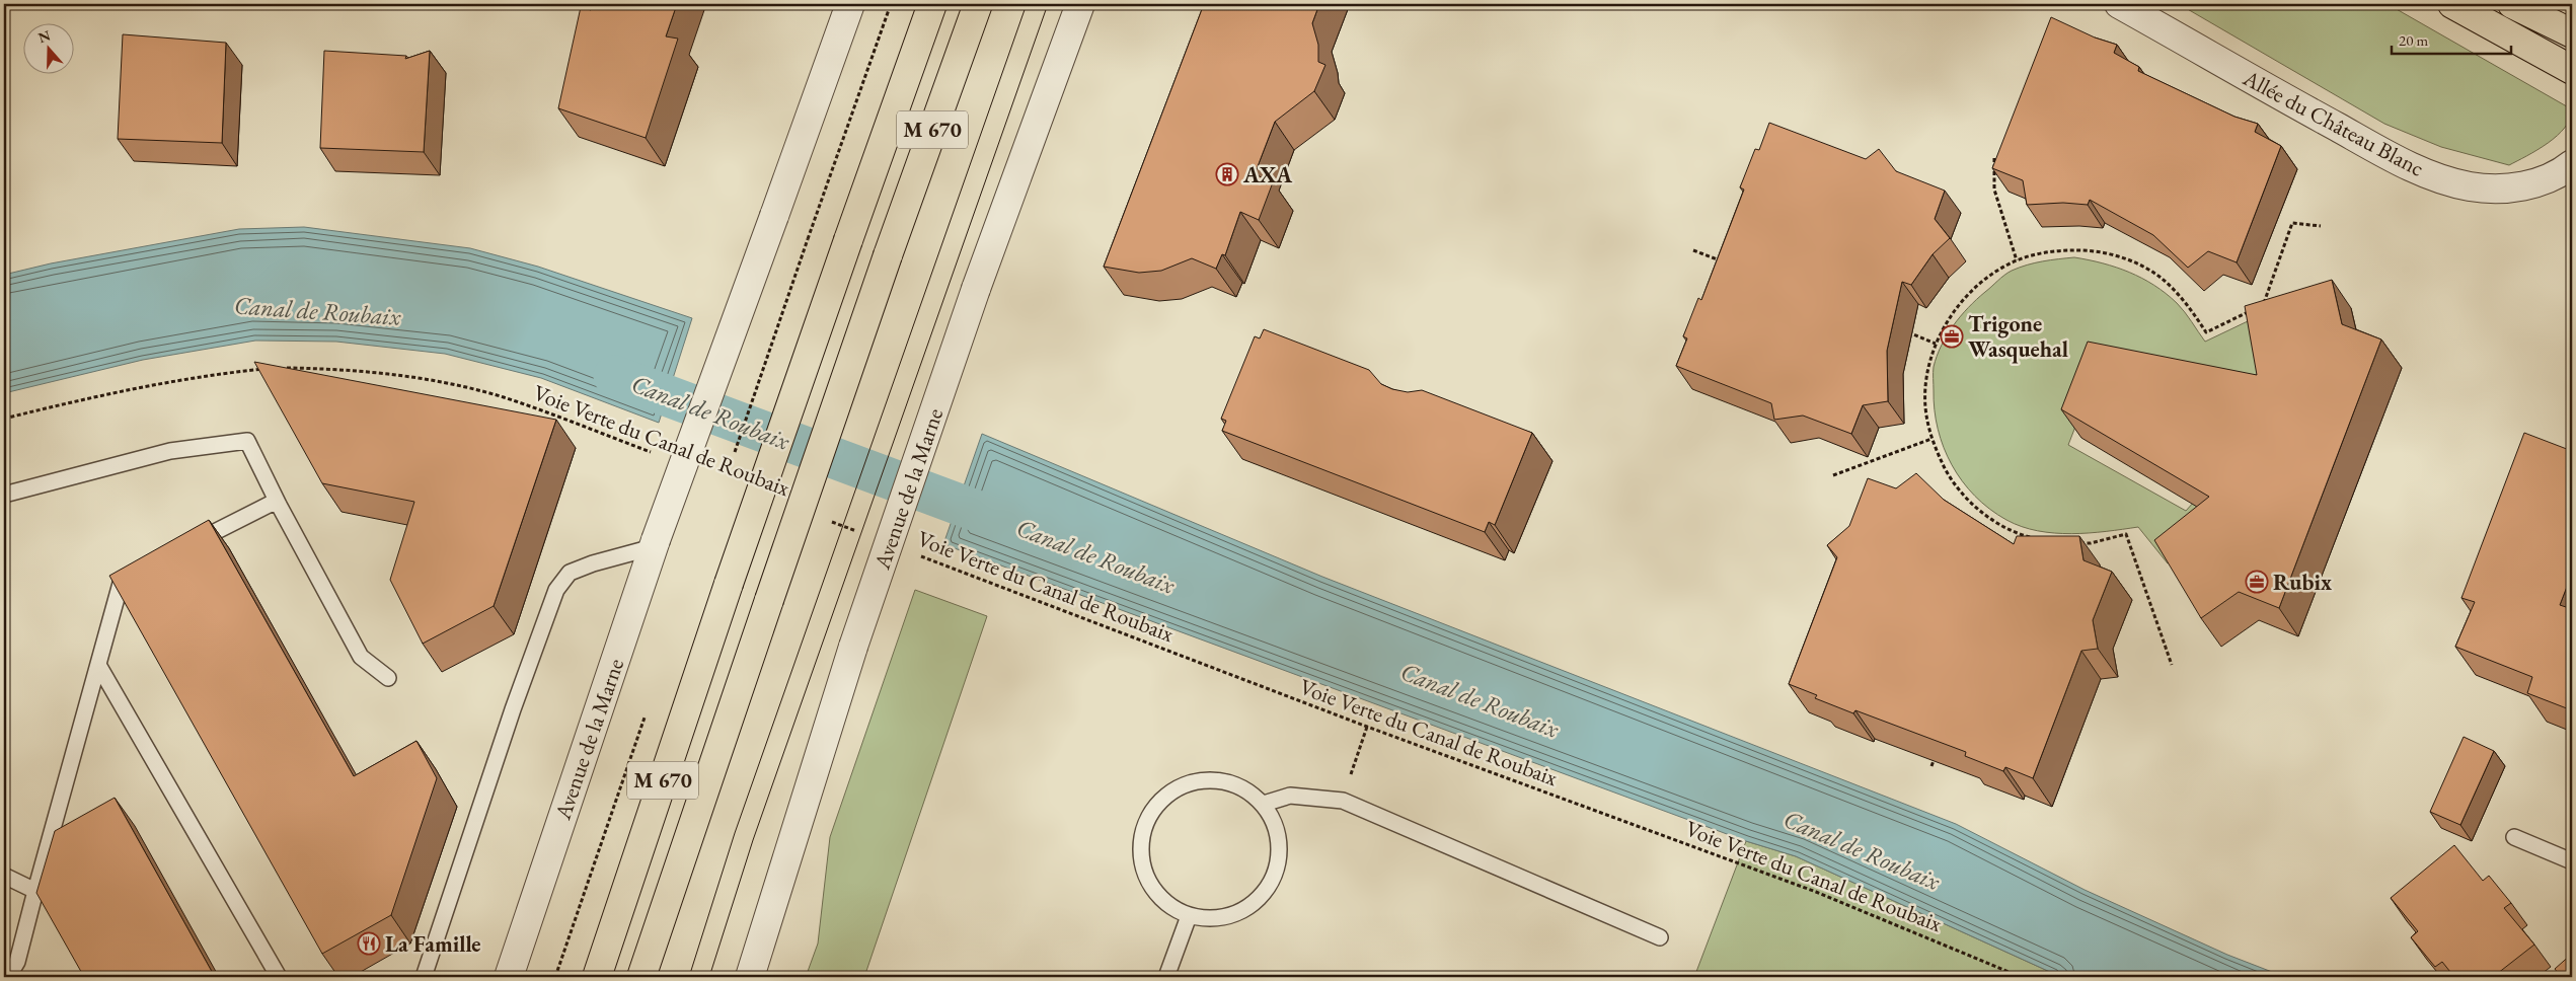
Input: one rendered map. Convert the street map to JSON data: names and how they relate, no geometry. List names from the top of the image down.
{
  "streets": {
    "main road": ["M 670"],
    "street": ["Allée du Château Blanc", "Avenue de la Marne"],
    "path": ["Voie Verte du Canal de Roubaix"]
  },
  "water": ["Canal de Roubaix"],
  "places": {
    "building": ["AXA"],
    "office": ["Trigone Wasquehal", "Rubix"],
    "restaurant": ["La Famille"]
  },
  "scale_bar": "20 m",
  "north": "top"
}
